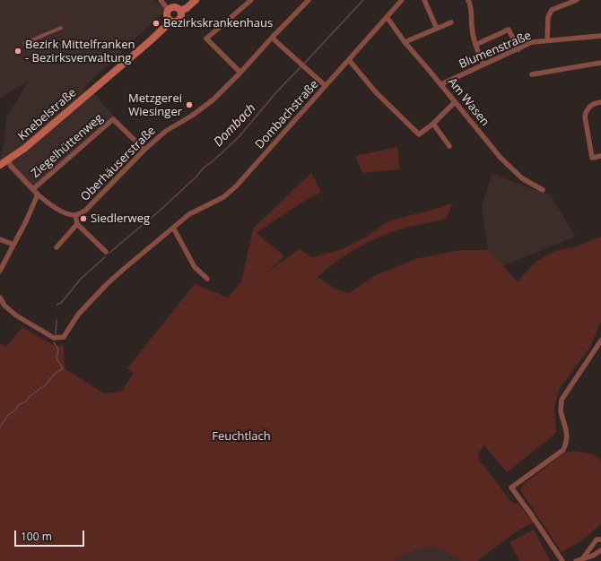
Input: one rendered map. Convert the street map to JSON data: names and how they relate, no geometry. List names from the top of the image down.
{
  "streets": {
    "main road": ["Knebelstraße"],
    "street": [
      "Blumenstraße",
      "Am Wasen",
      "Dombachstraße",
      "Ziegelhüttenweg",
      "Oberhäuserstraße"
    ]
  },
  "crossings": [
    ["Blumenstraße", "Am Wasen"],
    ["Am Wasen", "Dombachstraße"],
    ["Knebelstraße", "Oberhäuserstraße"],
    ["Ziegelhüttenweg", "Oberhäuserstraße"]
  ],
  "water": ["Dombach"],
  "parks": ["Feuchtlach"],
  "places": [
    "Bezirkskrankenhaus",
    "Bezirk Mittelfranken - Bezirksverwaltung",
    "Metzgerei Wiesinger",
    "Siedlerweg"
  ],
  "scale_bar": "100 m"
}
